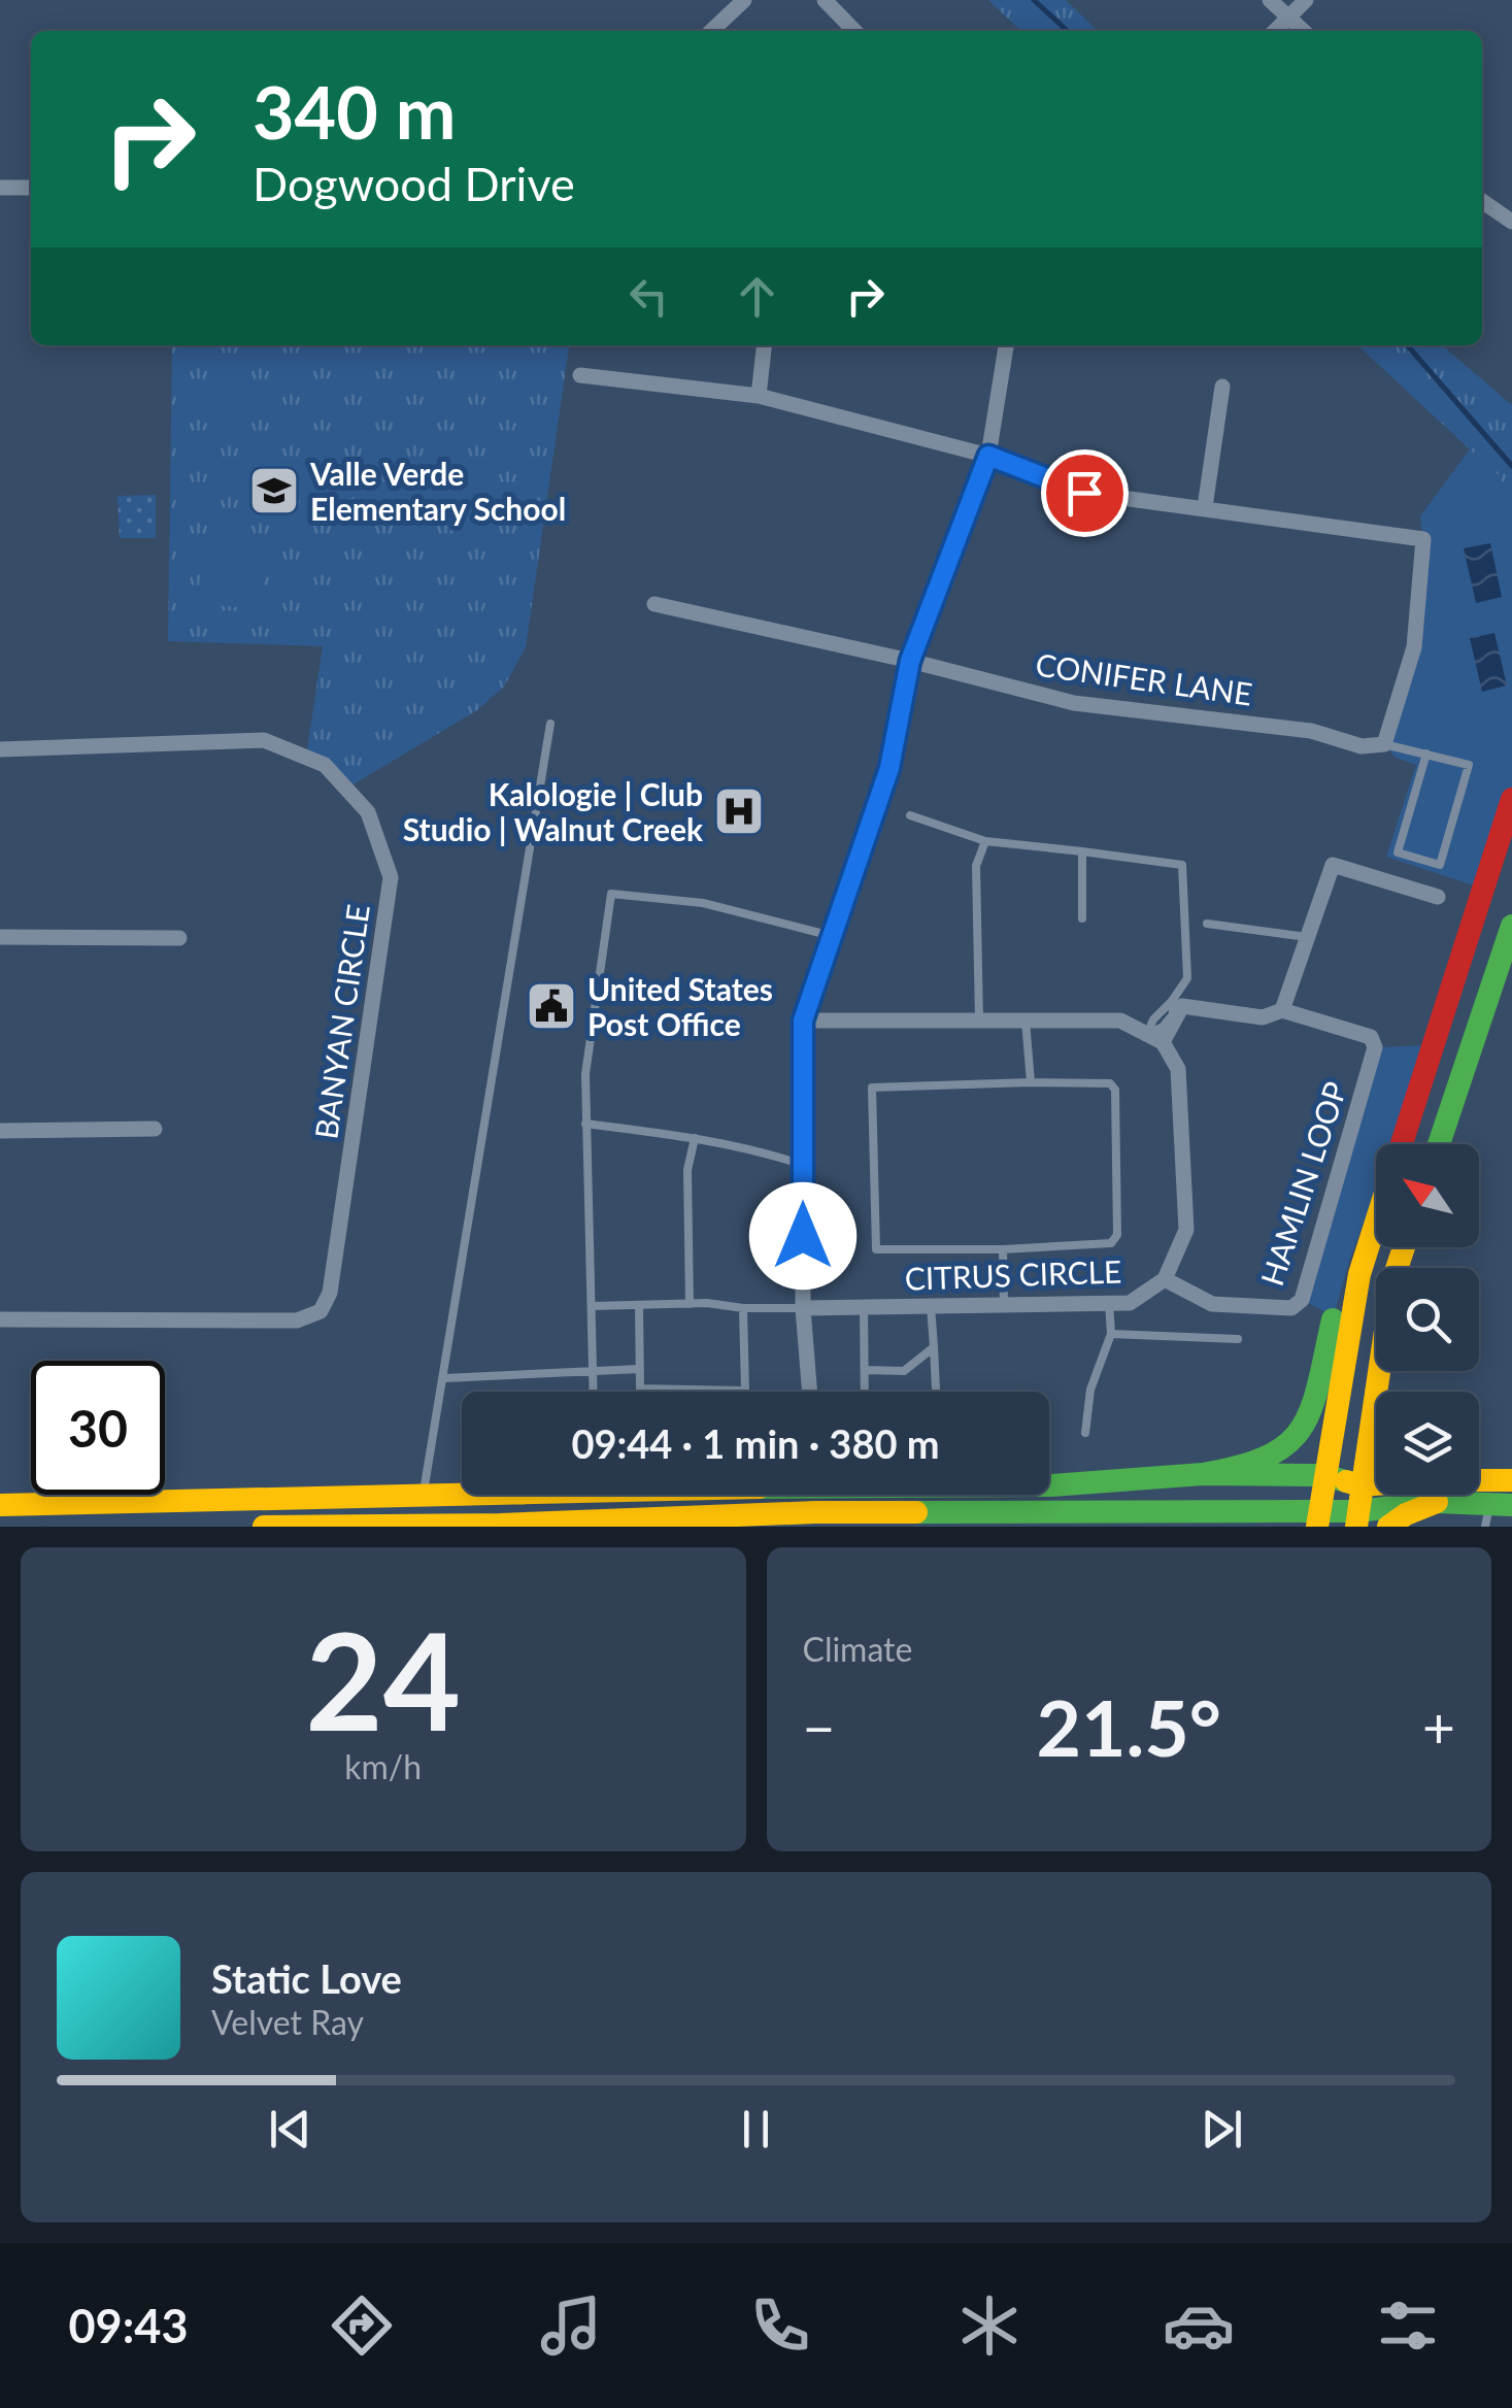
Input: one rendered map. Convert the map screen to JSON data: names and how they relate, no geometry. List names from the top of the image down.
{
  "streets": {
    "street": [
      "CONIFER LANE",
      "BANYAN CIRCLE",
      "HAMLIN LOOP",
      "CITRUS CIRCLE"
    ]
  },
  "crossings": [
    ["HAMLIN LOOP", "CITRUS CIRCLE"]
  ],
  "places": {
    "school or university": ["Valle Verde Elementary School"],
    "hospital": ["Kalologie | Club Studio | Walnut Creek"],
    "public building": ["United States Post Office"]
  },
  "north": "top left",
  "page": {
    "turn": ["340 m", "Dogwood Drive"],
    "limit": "30",
    "trip": "09:44 · 1 min · 380 m",
    "tile": [
      ["24", "km/h"],
      "Climate"
    ],
    "heat": ["−", "21.5°", "+"],
    "song": ["Static Love", "Velvet Ray"],
    "tabs": "09:43"
  }
}
